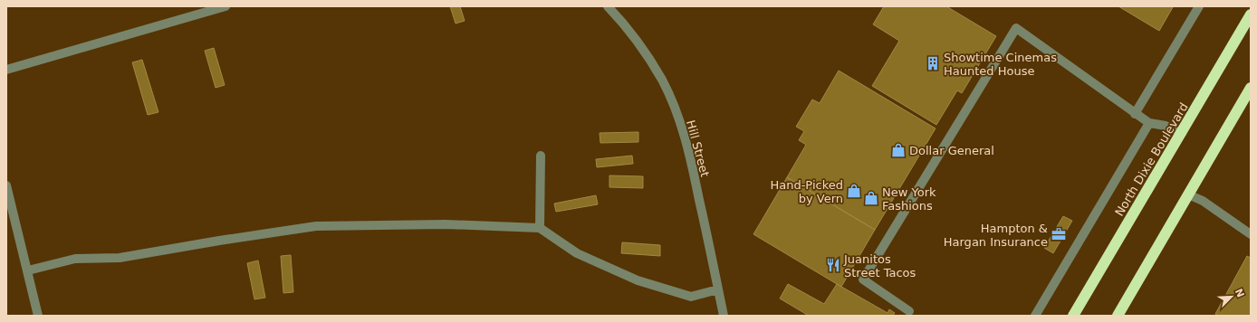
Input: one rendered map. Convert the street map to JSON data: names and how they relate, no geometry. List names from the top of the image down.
{
  "streets": {
    "highway": ["North Dixie Boulevard"],
    "street": ["Hill Street"]
  },
  "places": {
    "building": ["Showtime Cinemas Haunted House"],
    "shop": ["Dollar General", "Hand-Picked by Vern", "New York Fashions"],
    "office": ["Hampton & Hargan Insurance"],
    "restaurant": ["Juanitos Street Tacos"]
  },
  "north": "top right"
}
